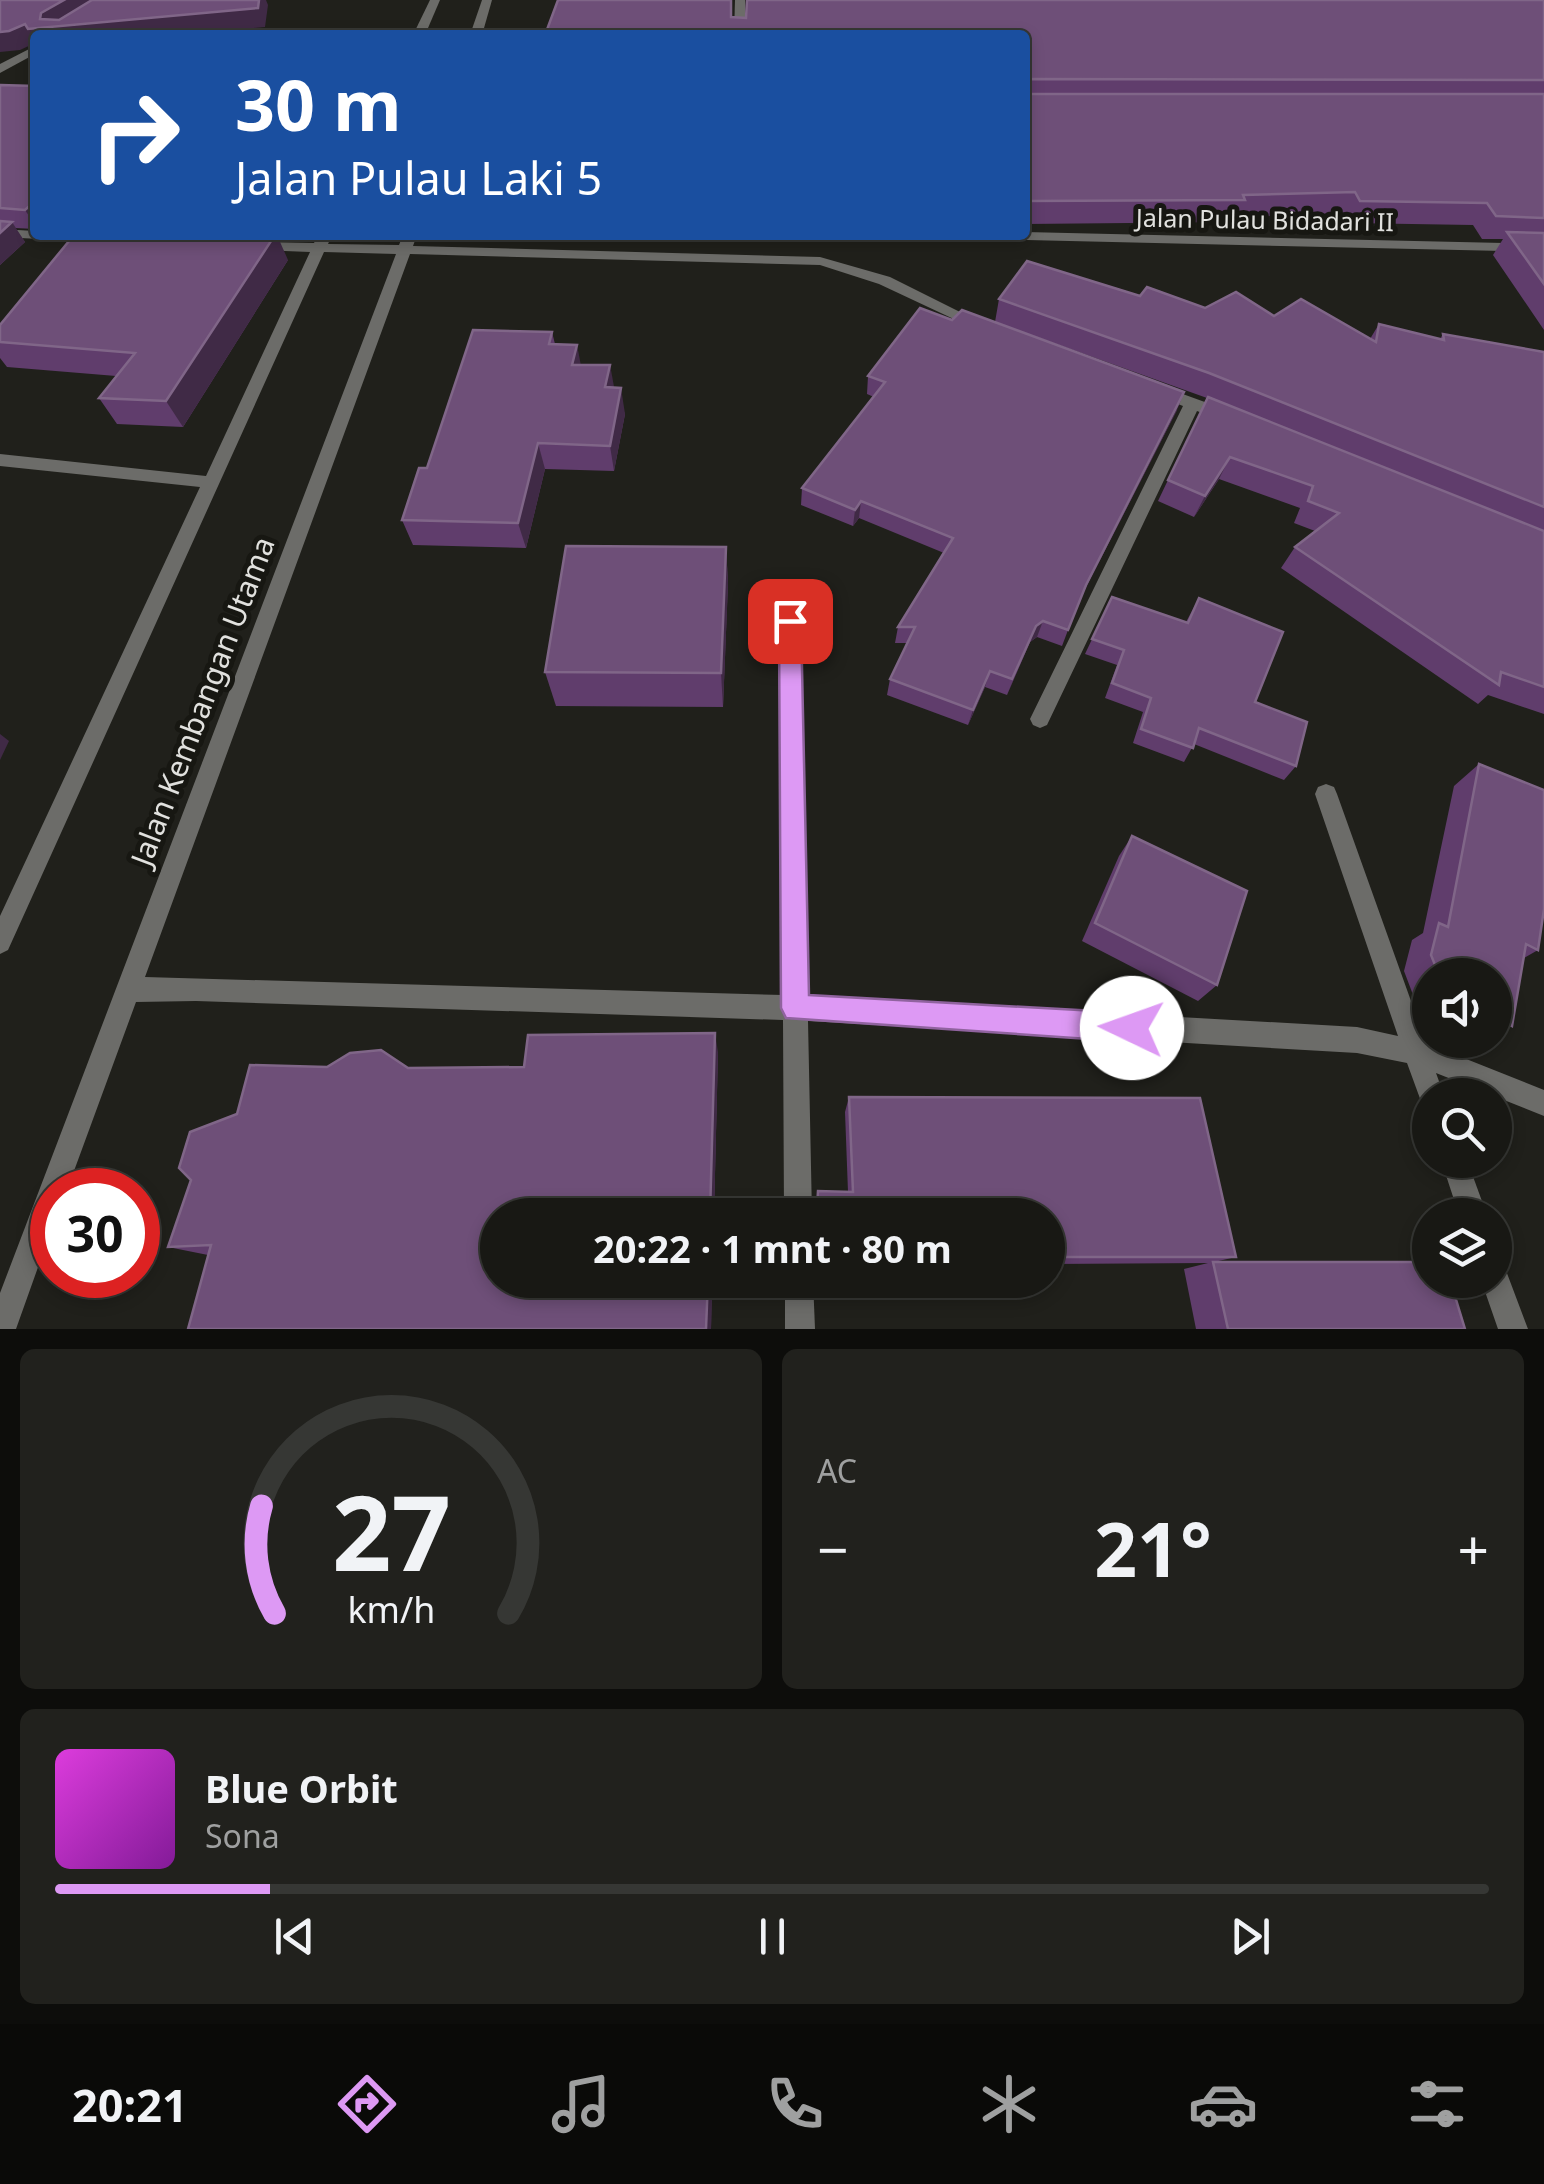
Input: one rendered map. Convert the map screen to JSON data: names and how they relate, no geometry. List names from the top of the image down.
{
  "streets": {
    "street": ["Jalan Pulau Bidadari II", "Jalan Kembangan Utama"]
  },
  "page": {
    "turn": ["30 m", "Jalan Pulau Laki 5"],
    "limit": "30",
    "trip": "20:22 · 1 mnt · 80 m",
    "tile": "AC",
    "heat": ["−", "21°", "+"],
    "song": ["Blue Orbit", "Sona"],
    "tabs": "20:21",
    "gauge": ["27", "km/h"]
  }
}
